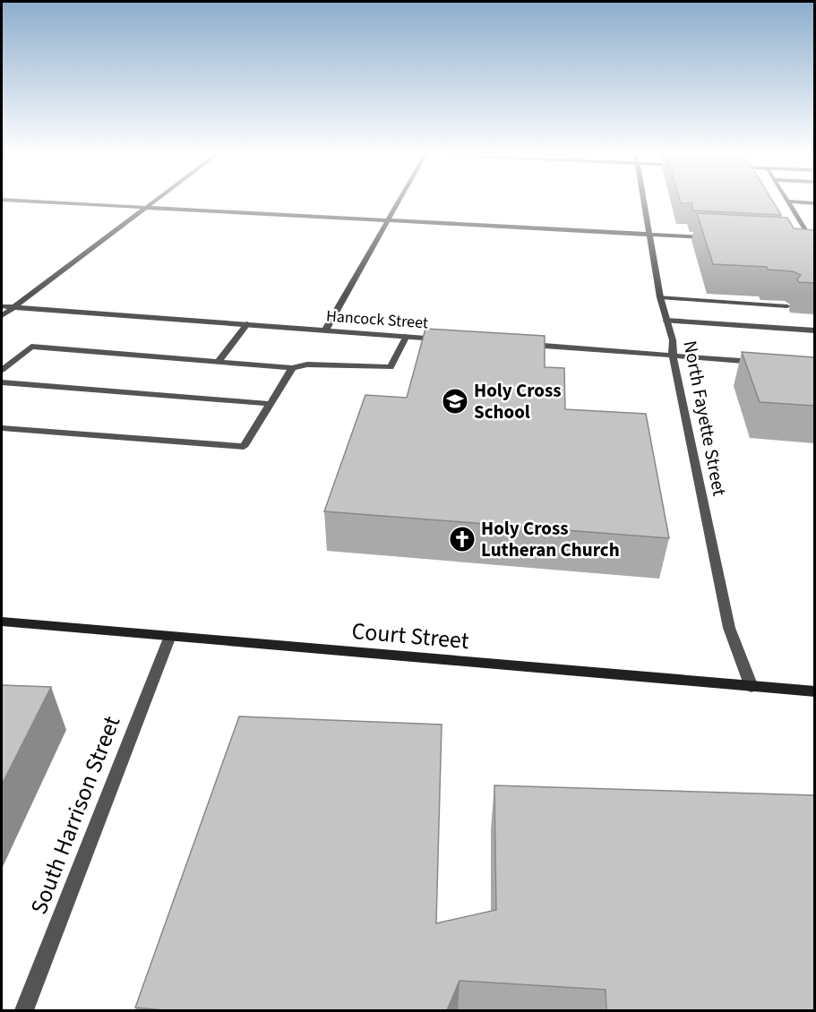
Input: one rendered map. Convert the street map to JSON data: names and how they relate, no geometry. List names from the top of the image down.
{
  "streets": {
    "main road": ["Court Street"],
    "street": ["Hancock Street", "North Fayette Street", "South Harrison Street"]
  },
  "crossings": [
    ["North Fayette Street", "Court Street"],
    ["Court Street", "South Harrison Street"]
  ],
  "places": {
    "school or university": ["Holy Cross School"],
    "church": ["Holy Cross Lutheran Church"]
  }
}
